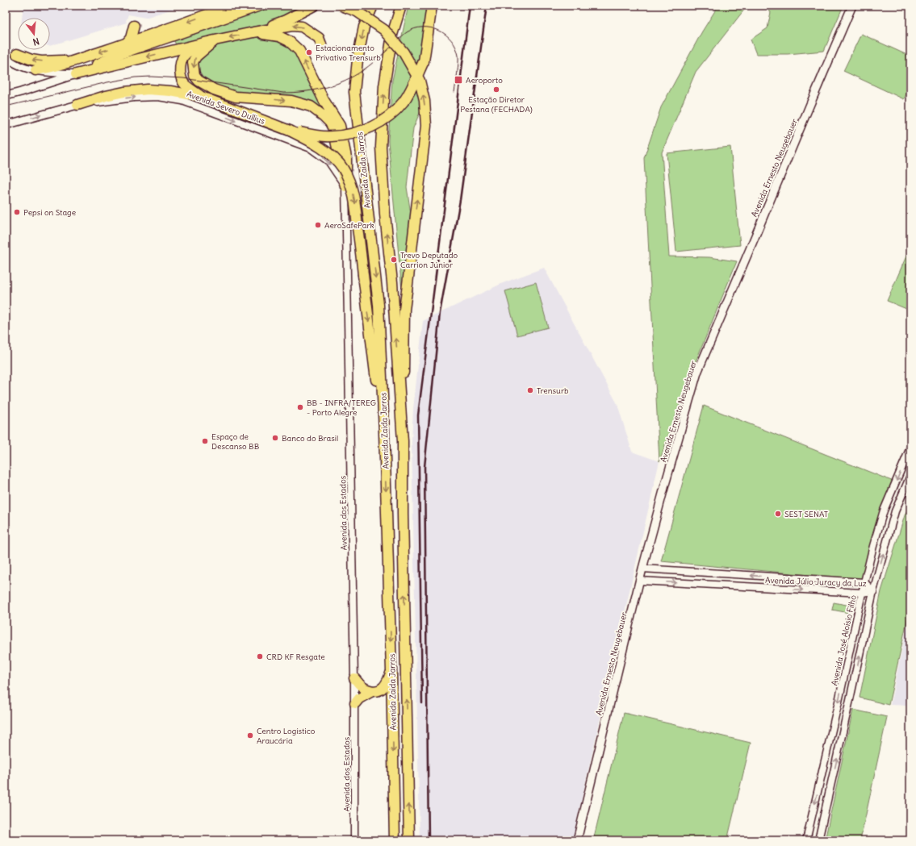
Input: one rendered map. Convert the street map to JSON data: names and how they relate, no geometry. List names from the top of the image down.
{
  "streets": {
    "highway": ["Avenida Zaida Jarros"],
    "main road": ["Avenida Severo Dullius", "Avenida Ernesto Neugebauer"],
    "street": ["Avenida dos Estados", "Avenida Júlio Juracy da Luz", "Avenida José Aloísio Filho"]
  },
  "crossings": [
    ["Avenida Severo Dullius", "Avenida dos Estados"],
    ["Avenida Ernesto Neugebauer", "Avenida Júlio Juracy da Luz"],
    ["Avenida Júlio Juracy da Luz", "Avenida José Aloísio Filho"]
  ],
  "one_way": ["Avenida Severo Dullius"],
  "places": {
    "other": [
      "Estacionamento Privativo Trensurb",
      "Estação Diretor Pestana (FECHADA)",
      "Pepsi on Stage",
      "AeroSafePark",
      "Trevo Deputado Carrion Júnior",
      "Trensurb",
      "BB - INFRA/TEREG - Porto Alegre",
      "Banco do Brasil",
      "Espaço de Descanso BB",
      "SEST SENAT",
      "CRD KF Resgate",
      "Centro Logístico Araucária"
    ],
    "transit": ["Aeroporto"]
  },
  "north": "bottom"
}
